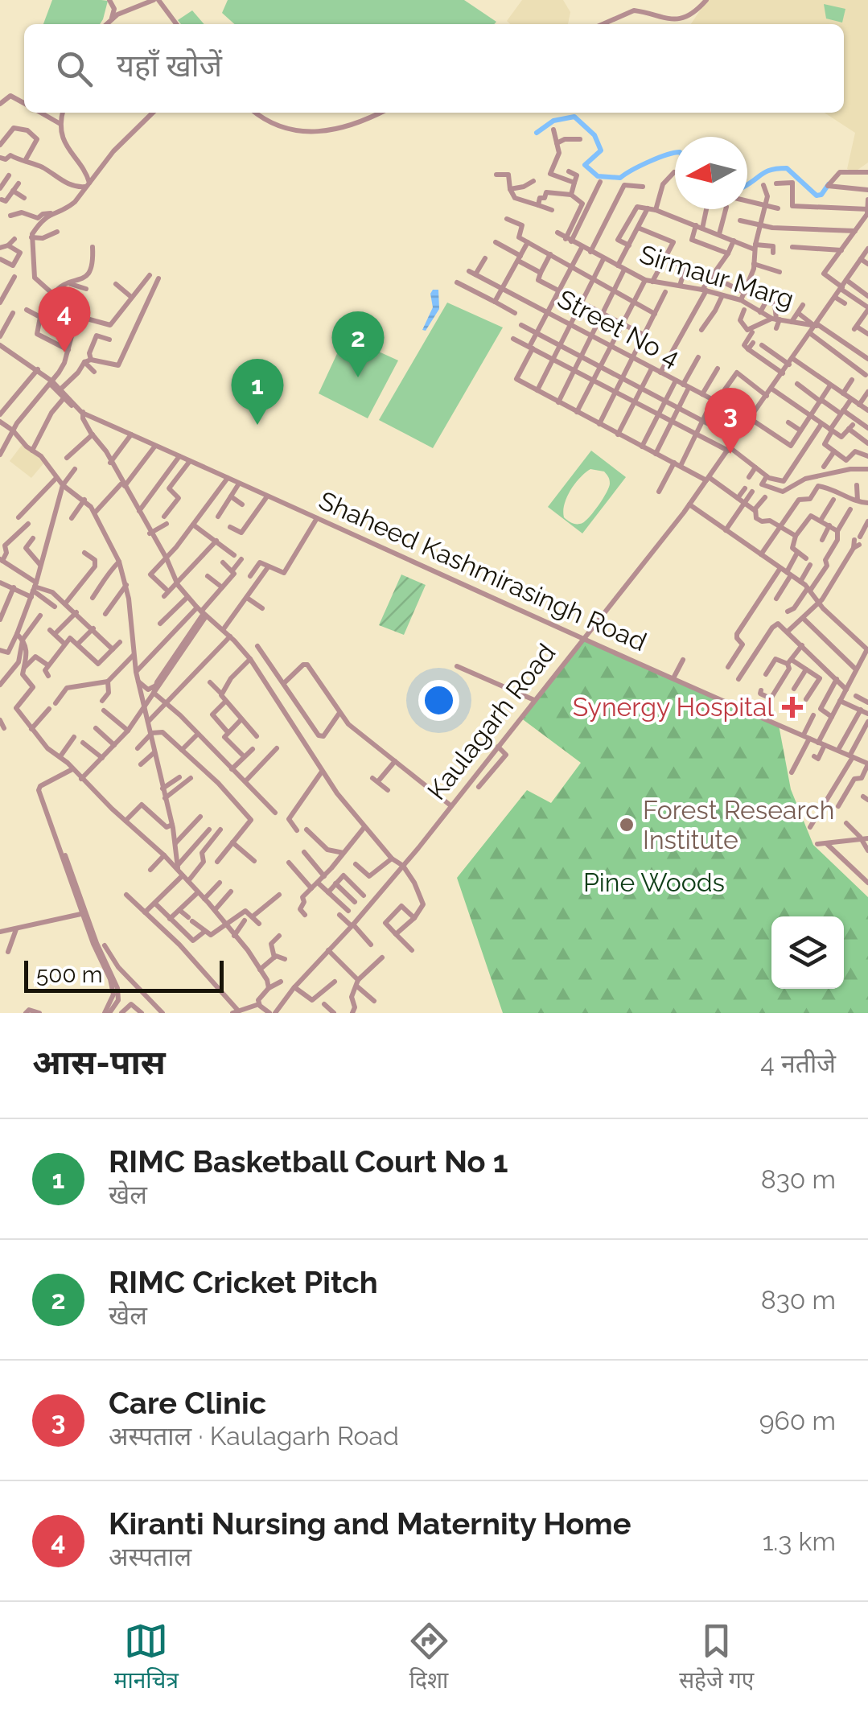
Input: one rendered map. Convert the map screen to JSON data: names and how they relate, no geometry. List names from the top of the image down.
{
  "streets": {
    "street": [
      "Sirmaur Marg",
      "Street No 4",
      "Shaheed Kashmirasingh Road",
      "Kaulagarh Road"
    ]
  },
  "crossings": [
    ["Sirmaur Marg", "Kaulagarh Road"],
    ["Street No 4", "Kaulagarh Road"],
    ["Shaheed Kashmirasingh Road", "Kaulagarh Road"]
  ],
  "parks": ["Pine Woods"],
  "places": {
    "health": ["Synergy Hospital"],
    "other": ["Forest Research Institute"]
  },
  "scale_bar": "500 m",
  "north": "left",
  "page": {
    "search": "यहाँ खोजें",
    "pins": [
      "4",
      "2",
      "1",
      "3"
    ],
    "scale": "500 m",
    "heading": ["आस-पास", "4 नतीजे"],
    "list": [
      {
        "mark": "1",
        "name": "RIMC Basketball Court No 1",
        "note": "खेल",
        "value": "830 m"
      },
      {
        "mark": "2",
        "name": "RIMC Cricket Pitch",
        "note": "खेल",
        "value": "830 m"
      },
      {
        "mark": "3",
        "name": "Care Clinic",
        "note": "अस्पताल · Kaulagarh Road",
        "value": "960 m"
      },
      {
        "mark": "4",
        "name": "Kiranti Nursing and Maternity Home",
        "note": "अस्पताल",
        "value": "1.3 km"
      }
    ],
    "nav": ["मानचित्र", "दिशा", "सहेजे गए"]
  }
}
